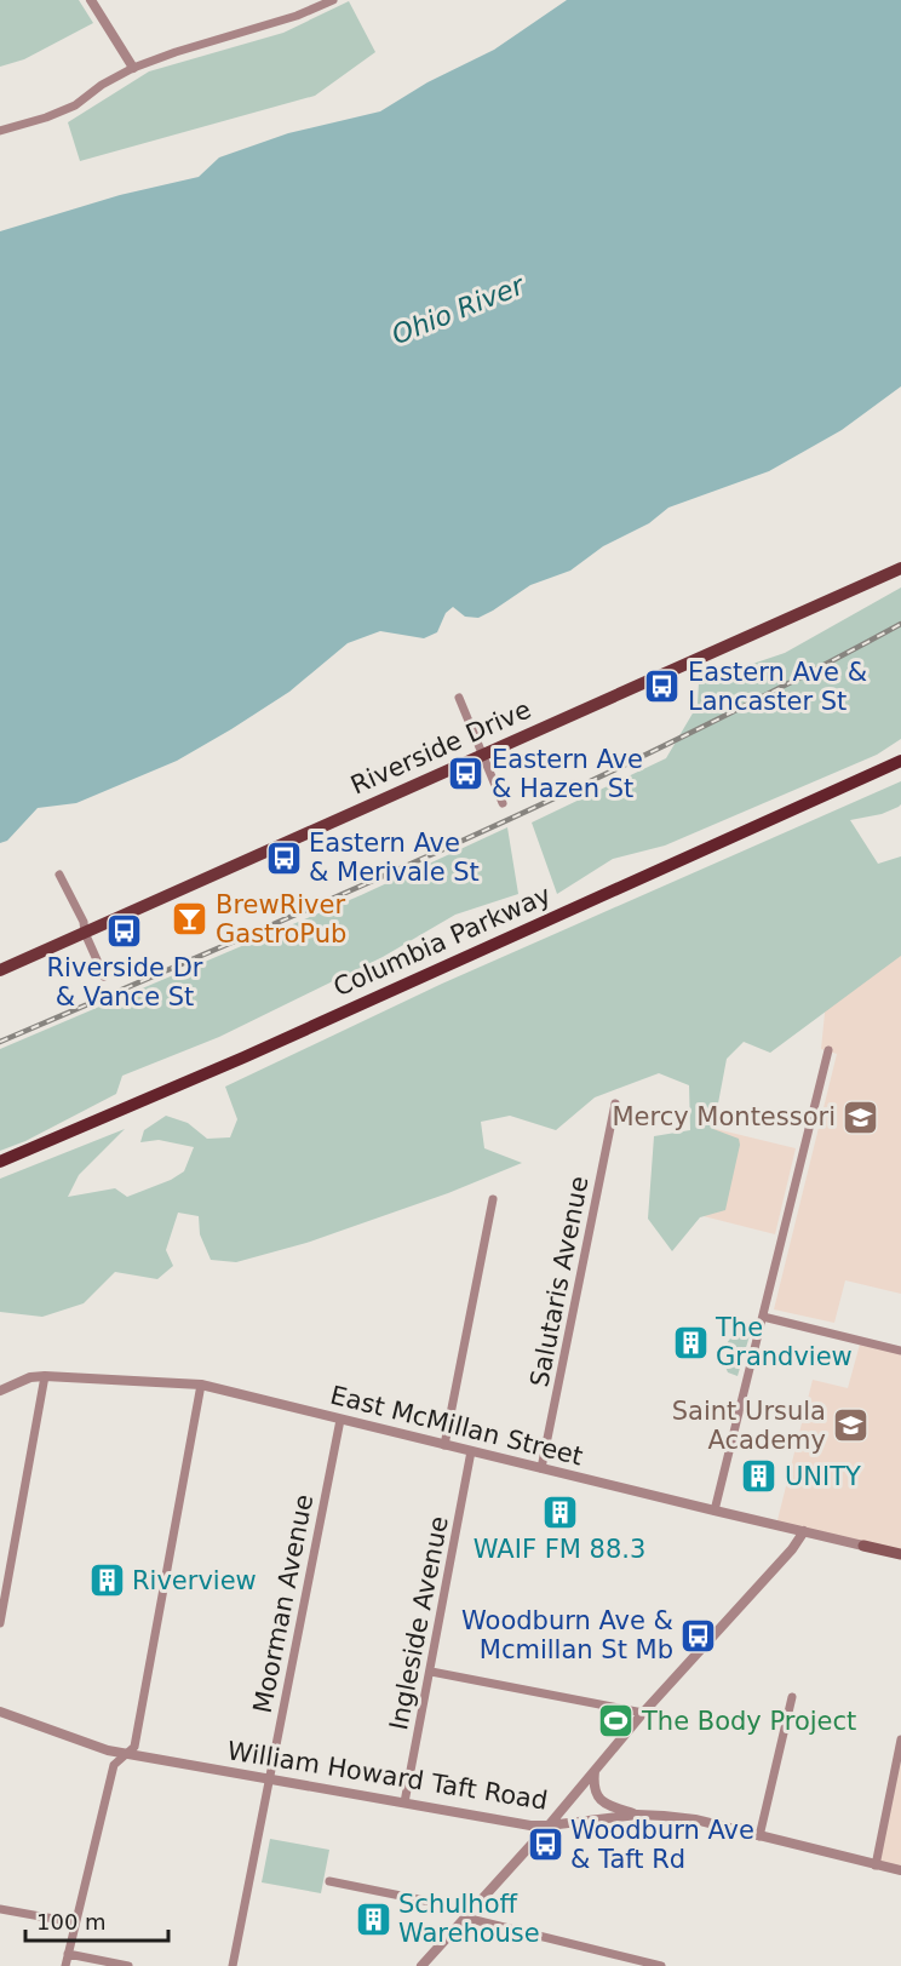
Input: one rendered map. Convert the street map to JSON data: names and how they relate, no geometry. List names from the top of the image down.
{
  "streets": {
    "highway": ["Columbia Parkway"],
    "main road": ["Riverside Drive", "East McMillan Street"],
    "street": [
      "Salutaris Avenue",
      "Moorman Avenue",
      "Ingleside Avenue",
      "William Howard Taft Road"
    ]
  },
  "crossings": [
    ["Salutaris Avenue", "East McMillan Street"],
    ["East McMillan Street", "Moorman Avenue"],
    ["East McMillan Street", "Ingleside Avenue"],
    ["Moorman Avenue", "William Howard Taft Road"],
    ["Ingleside Avenue", "William Howard Taft Road"]
  ],
  "water": ["Ohio River"],
  "places": {
    "bus stop": [
      "Eastern Ave & Lancaster St",
      "Eastern Ave & Hazen St",
      "Eastern Ave & Merivale St",
      "Riverside Dr & Vance St",
      "Woodburn Ave & Mcmillan St Mb",
      "Woodburn Ave & Taft Rd"
    ],
    "bar": ["BrewRiver GastroPub"],
    "school or university": ["Mercy Montessori", "Saint Ursula Academy"],
    "building": [
      "The Grandview",
      "UNITY",
      "WAIF FM 88.3",
      "Riverview",
      "Schulhoff Warehouse"
    ],
    "sports": ["The Body Project"]
  },
  "scale_bar": "100 m"
}
